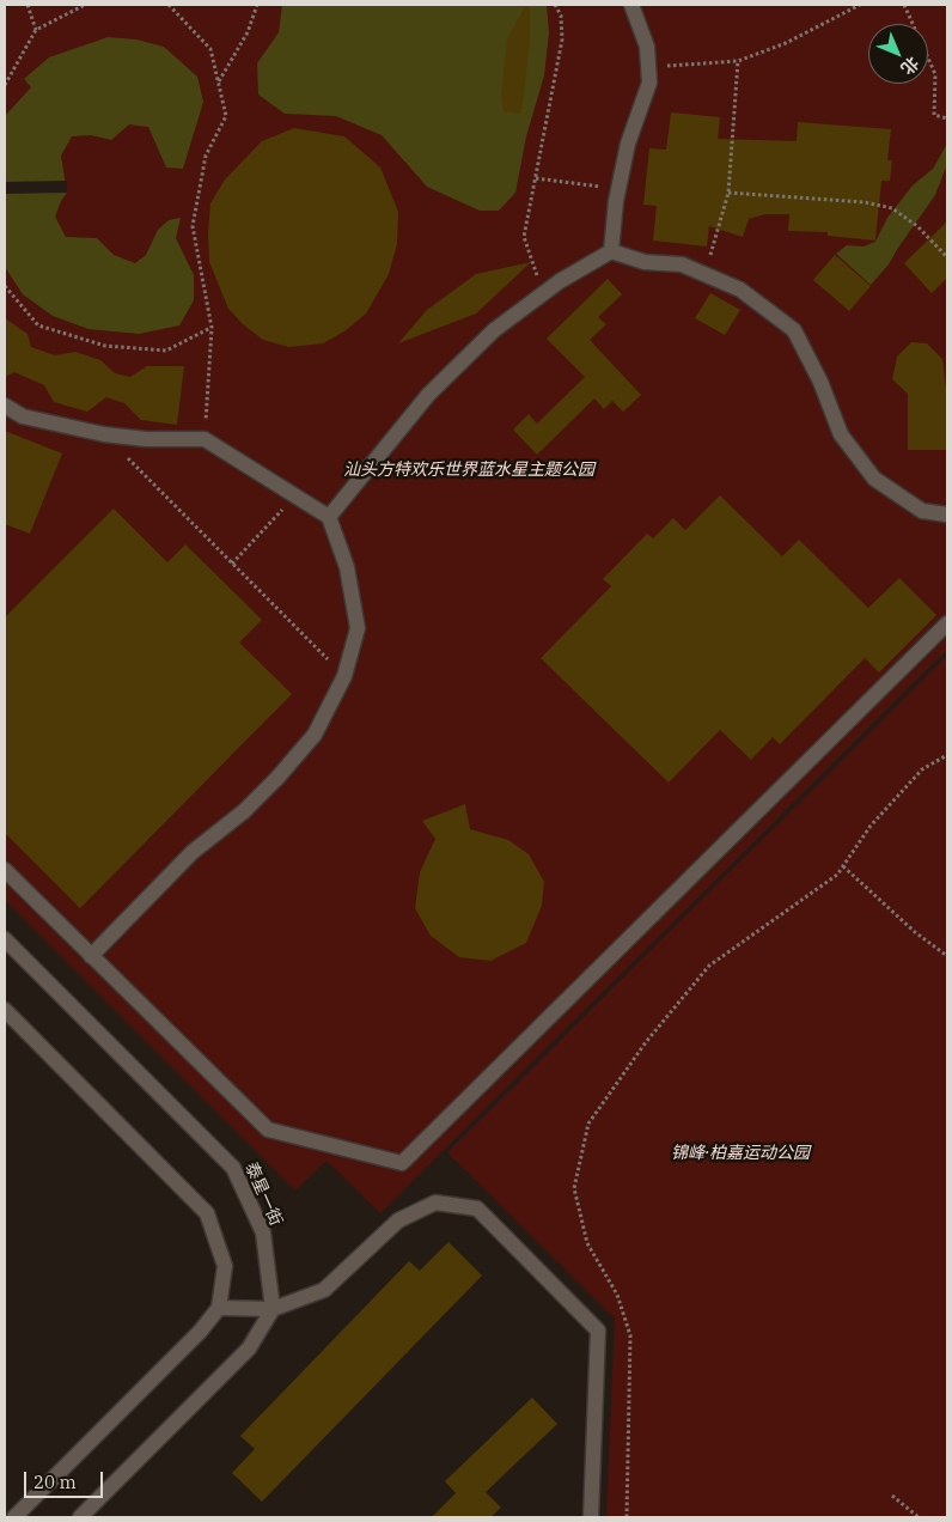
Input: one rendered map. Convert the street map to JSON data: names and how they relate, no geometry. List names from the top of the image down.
{
  "streets": {
    "street": ["泰星一街"]
  },
  "parks": ["汕头方特欢乐世界蓝水星主题公园", "锦峰·柏嘉运动公园"],
  "scale_bar": "20 m",
  "north": "bottom right"
}
